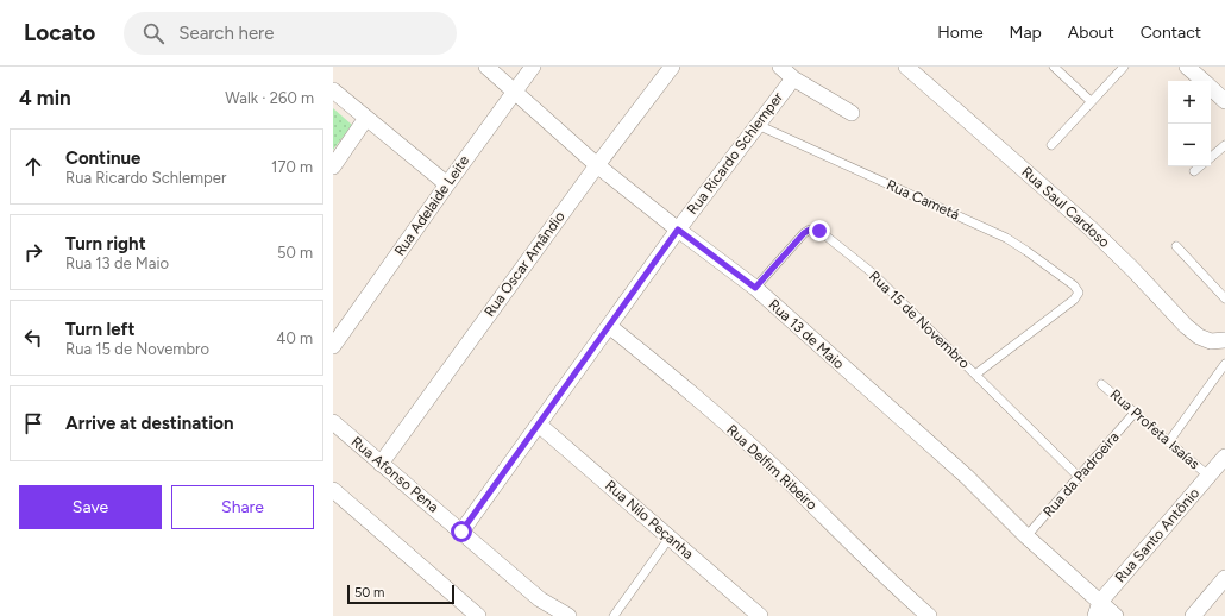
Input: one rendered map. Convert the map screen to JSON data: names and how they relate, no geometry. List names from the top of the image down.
{
  "streets": {
    "street": [
      "Rua Ricardo Schlemper",
      "Rua Adelaide Leite",
      "Rua Saul Cardoso",
      "Rua Oscar Amândio",
      "Rua 13 de Maio",
      "Rua Delfim Ribeiro",
      "Rua Afonso Pena",
      "Rua Nilo Peçanha",
      "Rua Santo Antônio"
    ],
    "lane": [
      "Rua Cametá",
      "Rua 15 de Novembro",
      "Rua Profeta Isaías",
      "Rua da Padroeira"
    ]
  },
  "crossings": [
    ["Rua Ricardo Schlemper", "Rua Cametá"],
    ["Rua Ricardo Schlemper", "Rua 13 de Maio"],
    ["Rua Ricardo Schlemper", "Rua Delfim Ribeiro"],
    ["Rua Ricardo Schlemper", "Rua Afonso Pena"],
    ["Rua Ricardo Schlemper", "Rua Nilo Peçanha"],
    ["Rua Cametá", "Rua 15 de Novembro"],
    ["Rua Adelaide Leite", "Rua 13 de Maio"],
    ["Rua Oscar Amândio", "Rua 13 de Maio"],
    ["Rua Oscar Amândio", "Rua Afonso Pena"],
    ["Rua 15 de Novembro", "Rua 13 de Maio"],
    ["Rua 15 de Novembro", "Rua da Padroeira"],
    ["Rua 13 de Maio", "Rua da Padroeira"],
    ["Rua 13 de Maio", "Rua Santo Antônio"],
    ["Rua Profeta Isaías", "Rua da Padroeira"],
    ["Rua Profeta Isaías", "Rua Santo Antônio"]
  ],
  "scale_bar": "50 m",
  "page": {
    "header": "Locato",
    "search": "Search here",
    "nav": [
      "Home",
      "Map",
      "About",
      "Contact"
    ],
    "heading": ["4 min", "Walk · 260 m"],
    "map_buttons": ["+", "−"],
    "list": [
      ["Continue", "Rua Ricardo Schlemper", "170 m"],
      ["Turn right", "Rua 13 de Maio", "50 m"],
      ["Turn left", "Rua 15 de Novembro", "40 m"],
      "Arrive at destination"
    ],
    "buttons": ["Save", "Share"],
    "scale": "50 m"
  }
}
